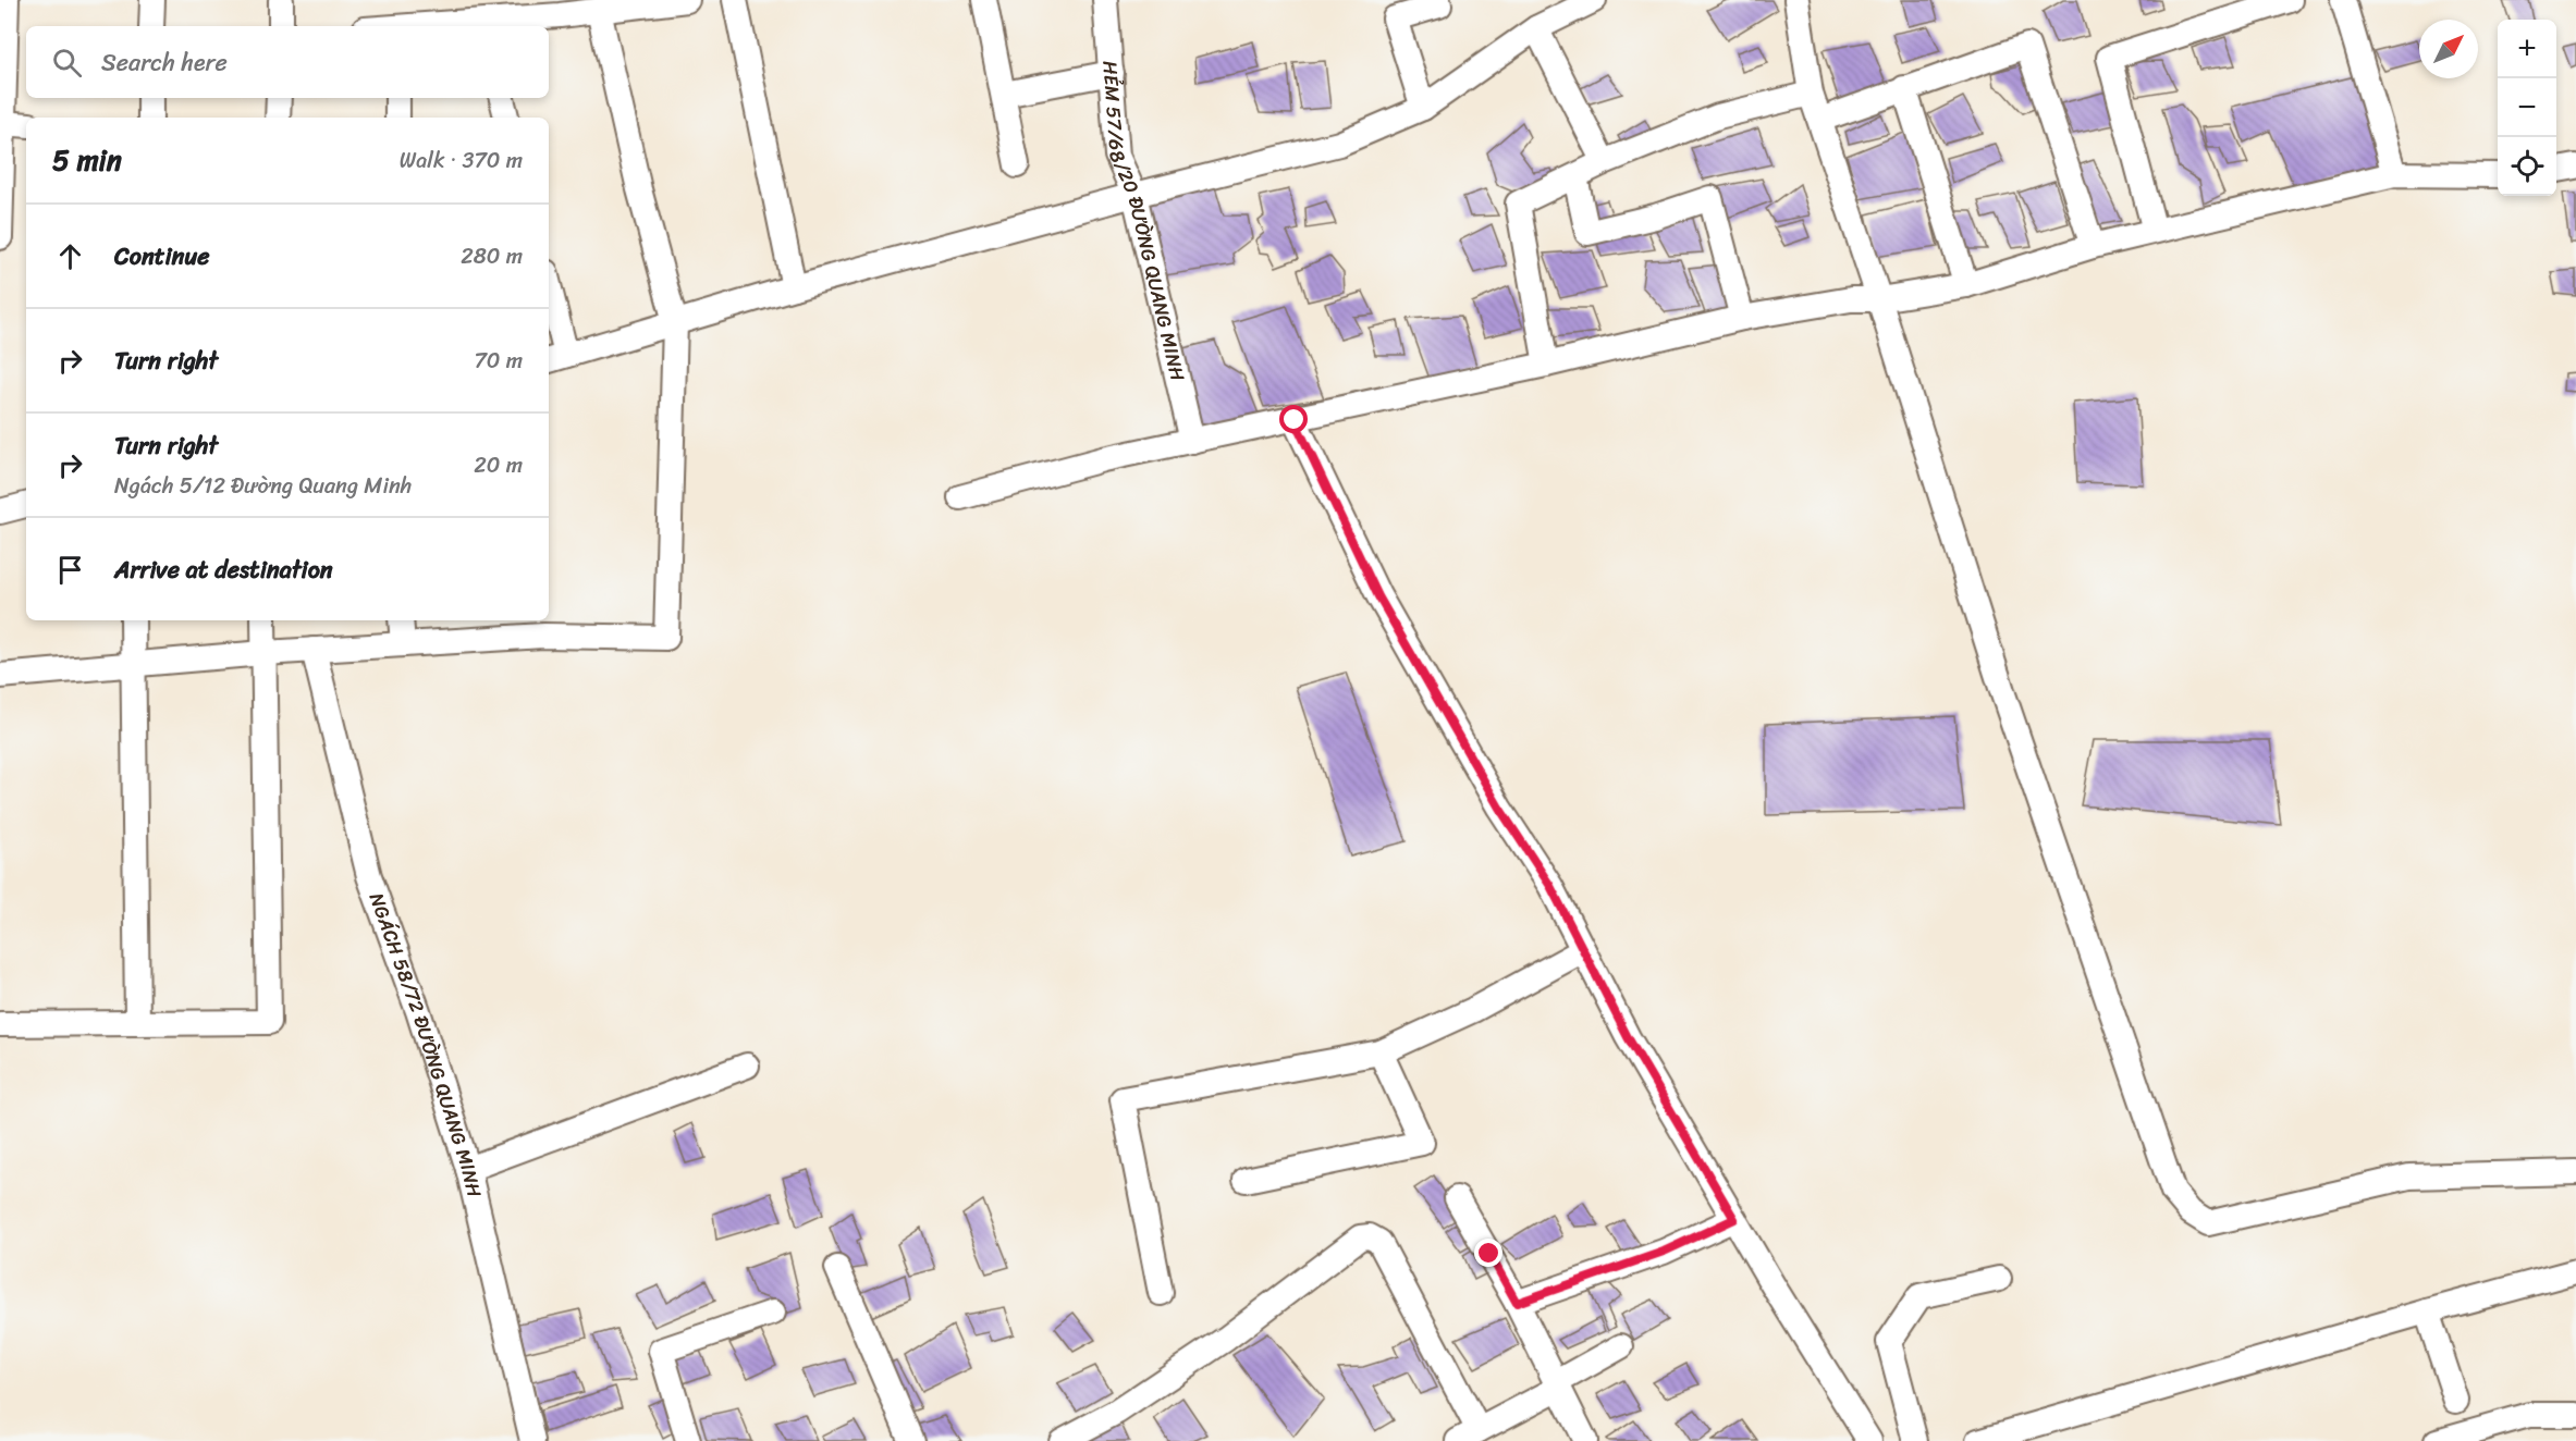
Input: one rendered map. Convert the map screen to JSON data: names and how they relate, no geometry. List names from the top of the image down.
{
  "streets": {
    "street": ["HẺM 57/68/20 ĐƯỜNG QUANG MINH", "NGÁCH 58/72 ĐƯỜNG QUANG MINH"]
  },
  "north": "top right",
  "page": {
    "map_buttons": ["+", "−"],
    "search": "Search here",
    "heading": ["5 min", "Walk · 370 m"],
    "list": [
      ["Continue", "280 m"],
      ["Turn right", "70 m"],
      ["Turn right", "Ngách 5/12 Đường Quang Minh", "20 m"],
      "Arrive at destination"
    ]
  }
}
